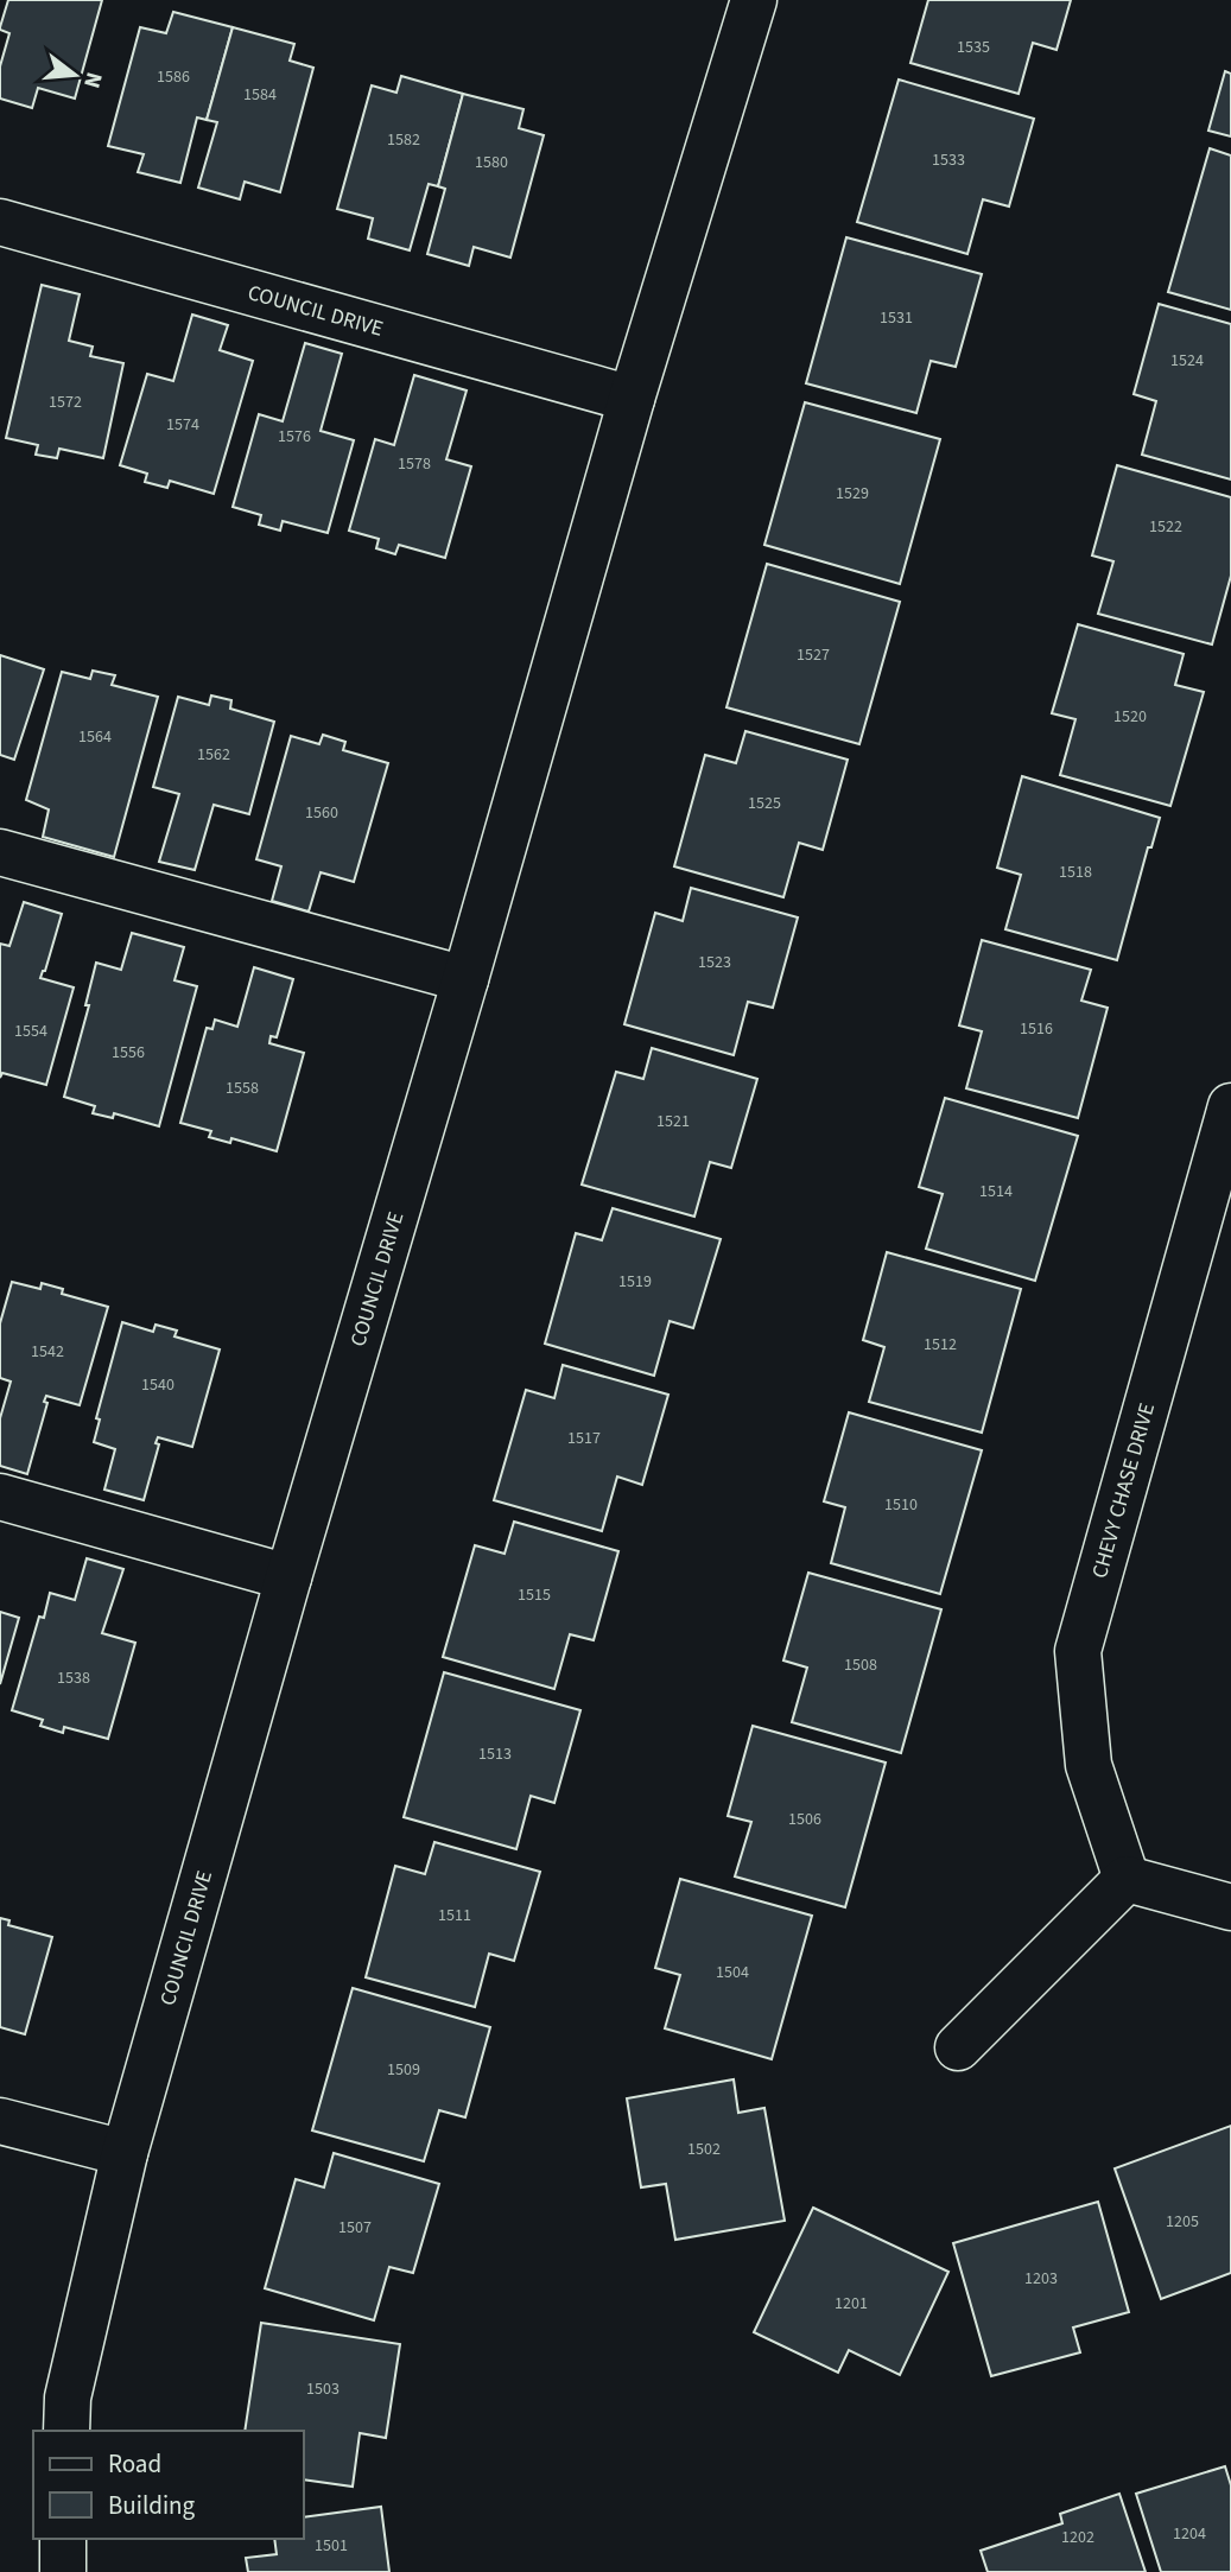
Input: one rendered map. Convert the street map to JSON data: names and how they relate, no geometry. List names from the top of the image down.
{
  "streets": {
    "street": ["COUNCIL DRIVE", "CHEVY CHASE DRIVE"]
  },
  "house_numbers": [
    "1535",
    "1586",
    "1584",
    "1582",
    "1533",
    "1580",
    "1531",
    "1524",
    "1572",
    "1574",
    "1576",
    "1578",
    "1529",
    "1522",
    "1527",
    "1520",
    "1564",
    "1562",
    "1525",
    "1560",
    "1518",
    "1523",
    "1516",
    "1554",
    "1556",
    "1558",
    "1521",
    "1514",
    "1519",
    "1512",
    "1542",
    "1540",
    "1517",
    "1510",
    "1515",
    "1508",
    "1538",
    "1513",
    "1506",
    "1511",
    "1504",
    "1509",
    "1502",
    "1205",
    "1507",
    "1203",
    "1201",
    "1503",
    "1204",
    "1202",
    "1501"
  ],
  "legend": ["Road", "Building"],
  "north": "right"
}
